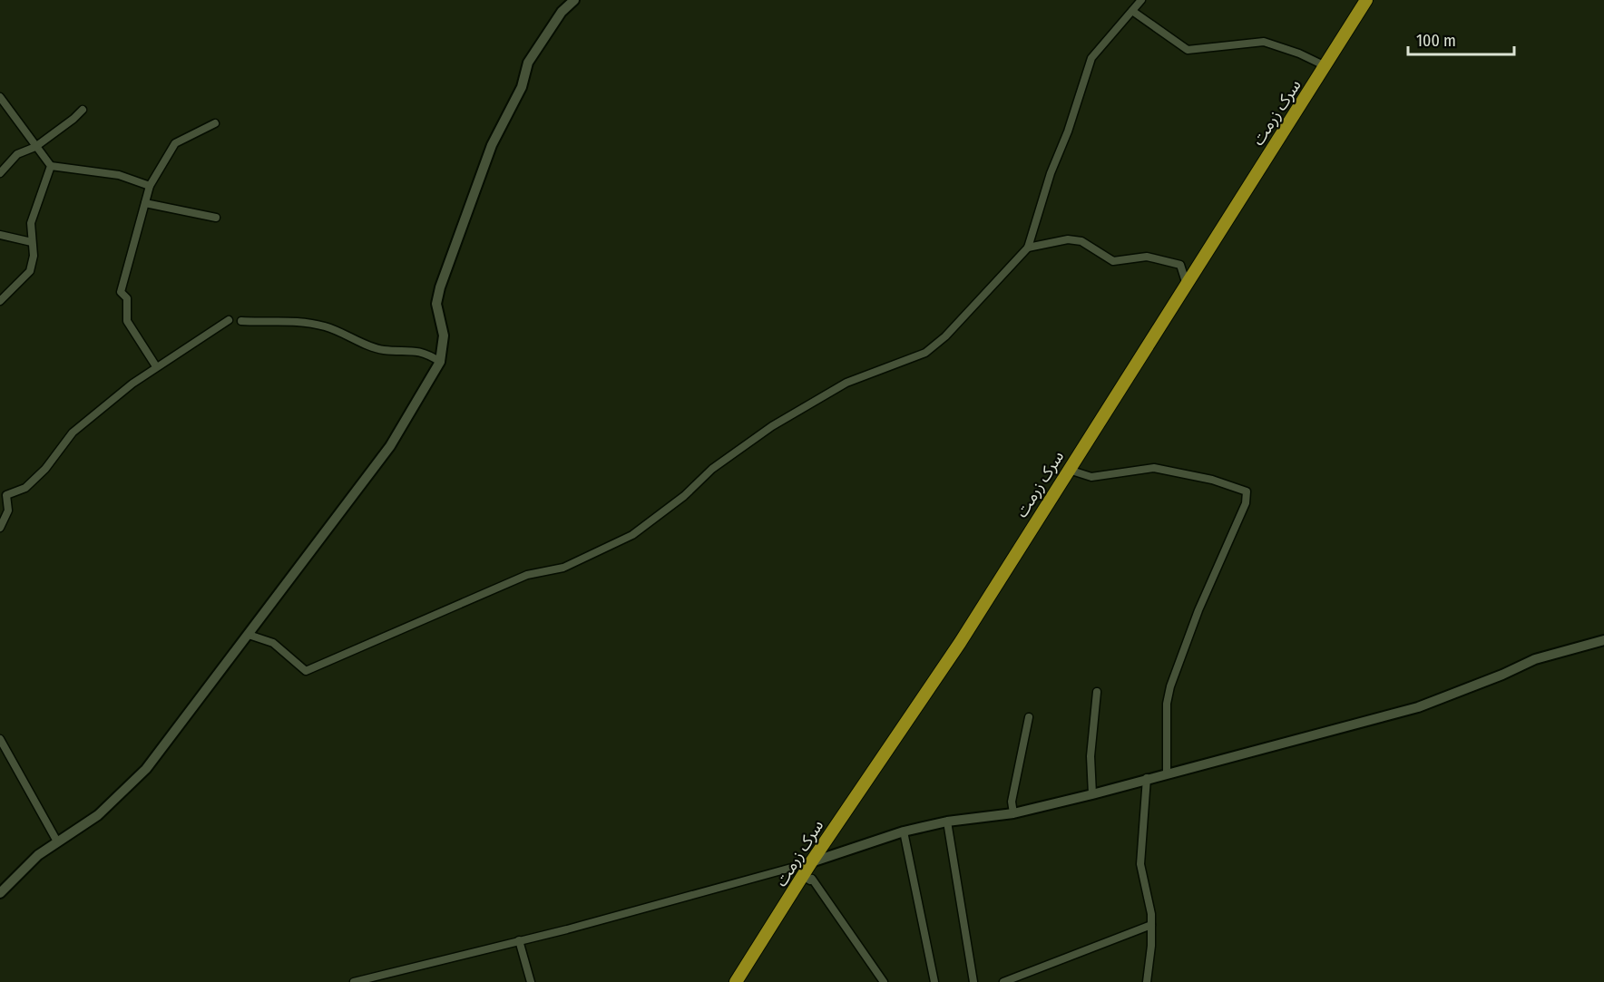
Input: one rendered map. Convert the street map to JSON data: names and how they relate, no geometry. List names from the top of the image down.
{
  "streets": {
    "highway": ["سرک زرمت"]
  },
  "scale_bar": "100 m"
}
